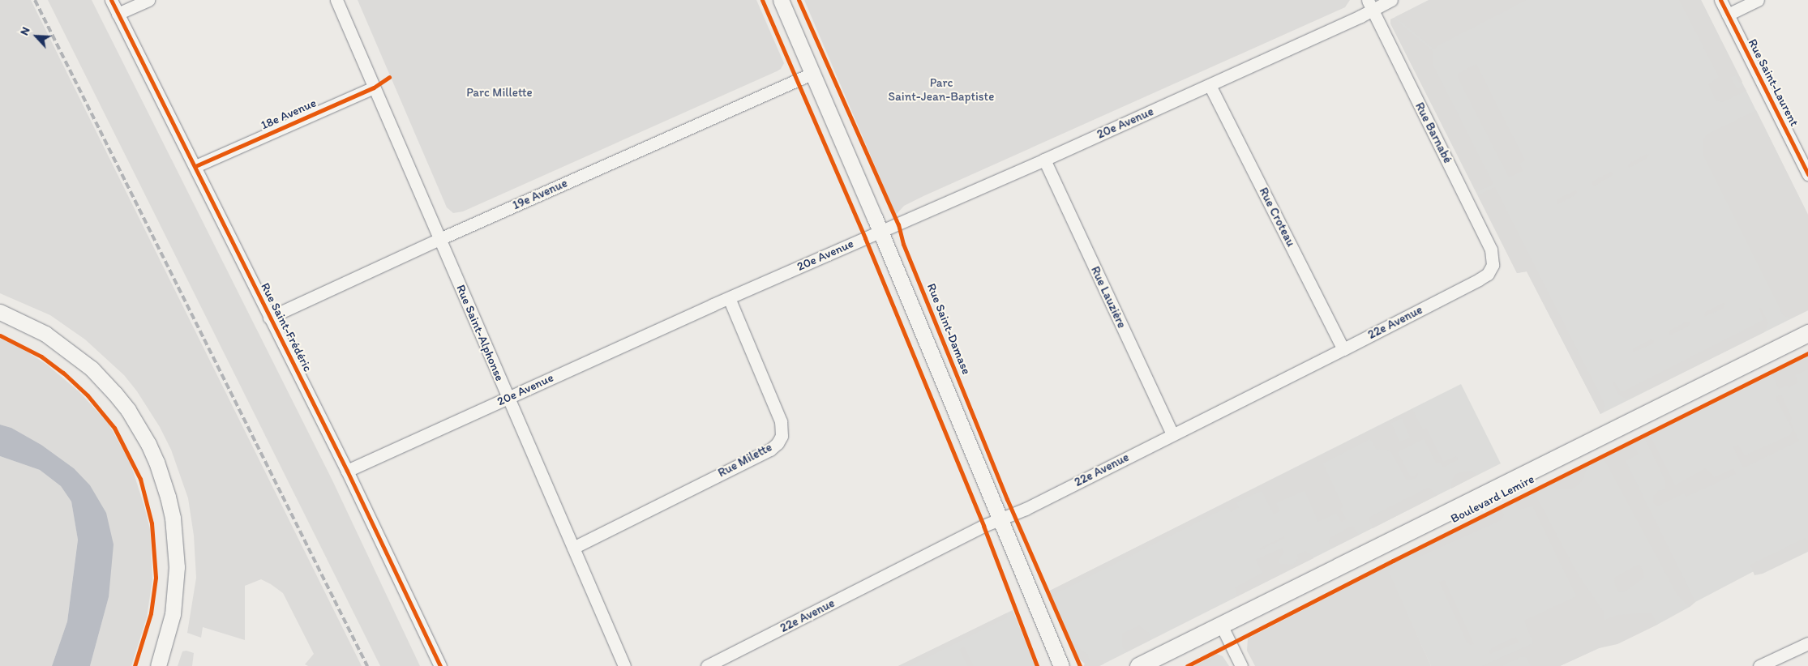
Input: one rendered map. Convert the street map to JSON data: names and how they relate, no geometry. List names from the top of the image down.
{
  "streets": {
    "main road": ["Boulevard Lemire"],
    "street": [
      "Rue Saint-Laurent",
      "18e Avenue",
      "20e Avenue",
      "Rue Barnabé",
      "19e Avenue",
      "Rue Croteau",
      "Rue Lauzière",
      "22e Avenue",
      "Rue Saint-Frédéric",
      "Rue Saint-Alphonse",
      "Rue Milette"
    ],
    "cycle path": ["Rue Saint-Damase"]
  },
  "crossings": [
    ["18e Avenue", "Rue Saint-Frédéric"],
    ["18e Avenue", "Rue Saint-Alphonse"],
    ["20e Avenue", "Rue Barnabé"],
    ["20e Avenue", "Rue Croteau"],
    ["20e Avenue", "Rue Lauzière"],
    ["20e Avenue", "Rue Saint-Frédéric"],
    ["20e Avenue", "Rue Saint-Alphonse"],
    ["20e Avenue", "Rue Milette"],
    ["Rue Barnabé", "22e Avenue"],
    ["19e Avenue", "Rue Saint-Frédéric"],
    ["19e Avenue", "Rue Saint-Alphonse"],
    ["Rue Croteau", "22e Avenue"],
    ["Rue Lauzière", "22e Avenue"],
    ["Rue Saint-Alphonse", "Rue Milette"]
  ],
  "parks": ["Parc Saint-Jean-Baptiste", "Parc Millette"],
  "north": "top left"
}
